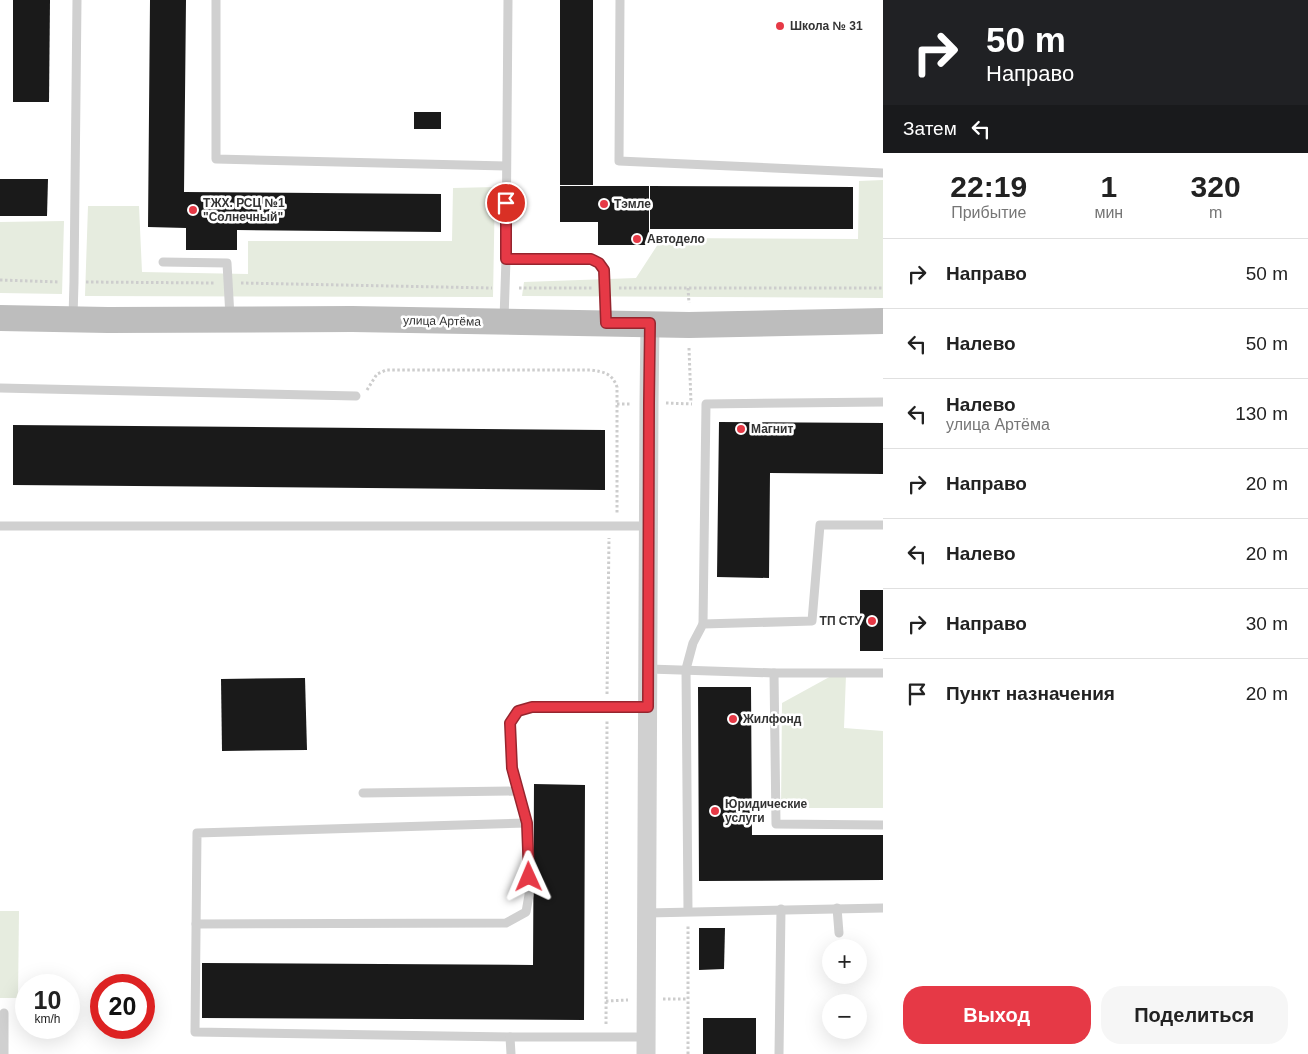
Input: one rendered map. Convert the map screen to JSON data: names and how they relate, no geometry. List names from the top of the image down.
{
  "streets": {
    "main road": ["улица Артёма"]
  },
  "places": [
    "Школа № 31",
    "Тэмле",
    "ТЖХ. РСЦ №1 \"Солнечный\"",
    "Автодело",
    "Магнит",
    "ТП СТУ",
    "Жилфонд",
    "Юридические услуги"
  ],
  "page": {
    "turn": ["50 m", "Направо"],
    "then": "Затем",
    "eta": [
      "22:19",
      "Прибытие",
      "1",
      "мин",
      "320",
      "m"
    ],
    "list": [
      {
        "name": "Направо",
        "value": "50 m"
      },
      {
        "name": "Налево",
        "value": "50 m"
      },
      {
        "name": "Налево",
        "note": "улица Артёма",
        "value": "130 m"
      },
      {
        "name": "Направо",
        "value": "20 m"
      },
      {
        "name": "Налево",
        "value": "20 m"
      },
      {
        "name": "Направо",
        "value": "30 m"
      },
      {
        "name": "Пункт назначения",
        "value": "20 m"
      }
    ],
    "map_buttons": ["+", "−"],
    "speed": "10 km/h",
    "limit": "20",
    "buttons": ["Выход", "Поделиться"]
  }
}
